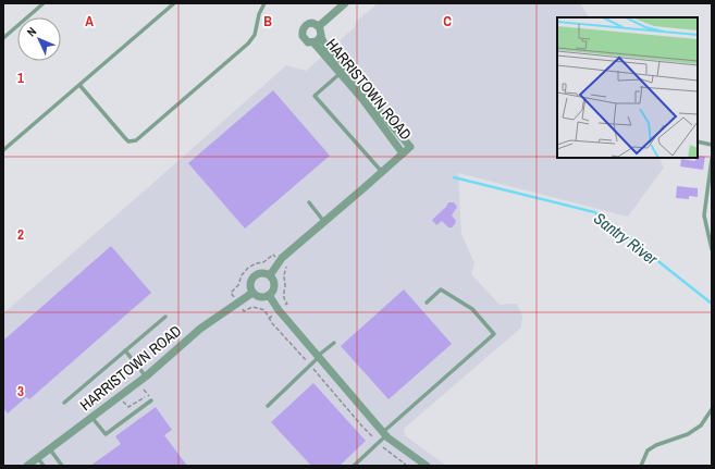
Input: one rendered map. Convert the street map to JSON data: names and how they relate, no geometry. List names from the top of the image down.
{
  "streets": {
    "street": ["HARRISTOWN ROAD"]
  },
  "water": ["Santry River"],
  "north": "top left",
  "grid": {
    "columns": ["A", "B", "C"],
    "rows": ["1", "2", "3"]
  }
}
